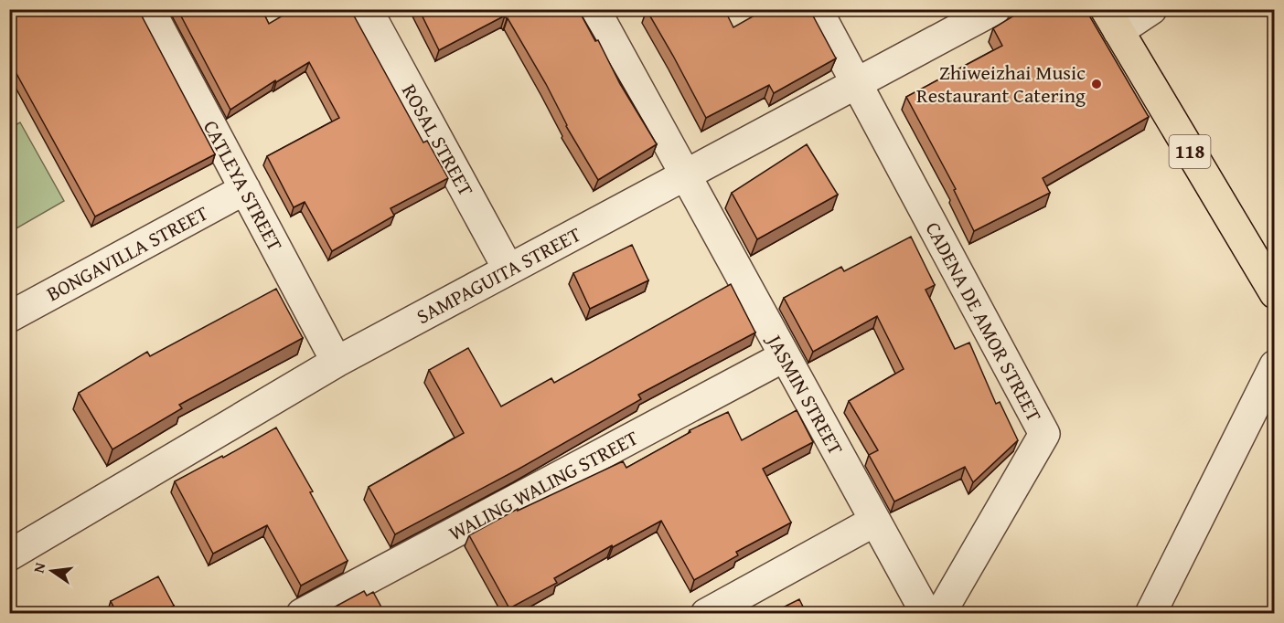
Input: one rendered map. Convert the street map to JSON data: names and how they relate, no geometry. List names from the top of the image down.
{
  "streets": {
    "main road": ["118"],
    "street": [
      "ROSAL STREET",
      "CATLEYA STREET",
      "BONGAVILLA STREET",
      "SAMPAGUITA STREET",
      "CADENA DE AMOR STREET",
      "JASMIN STREET",
      "WALING WALING STREET"
    ]
  },
  "crossings": [
    ["ROSAL STREET", "SAMPAGUITA STREET"],
    ["CATLEYA STREET", "BONGAVILLA STREET"],
    ["CATLEYA STREET", "SAMPAGUITA STREET"],
    ["SAMPAGUITA STREET", "CADENA DE AMOR STREET"],
    ["SAMPAGUITA STREET", "JASMIN STREET"],
    ["JASMIN STREET", "WALING WALING STREET"]
  ],
  "places": ["Zhiweizhai Music Restaurant Catering"],
  "north": "left"
}
